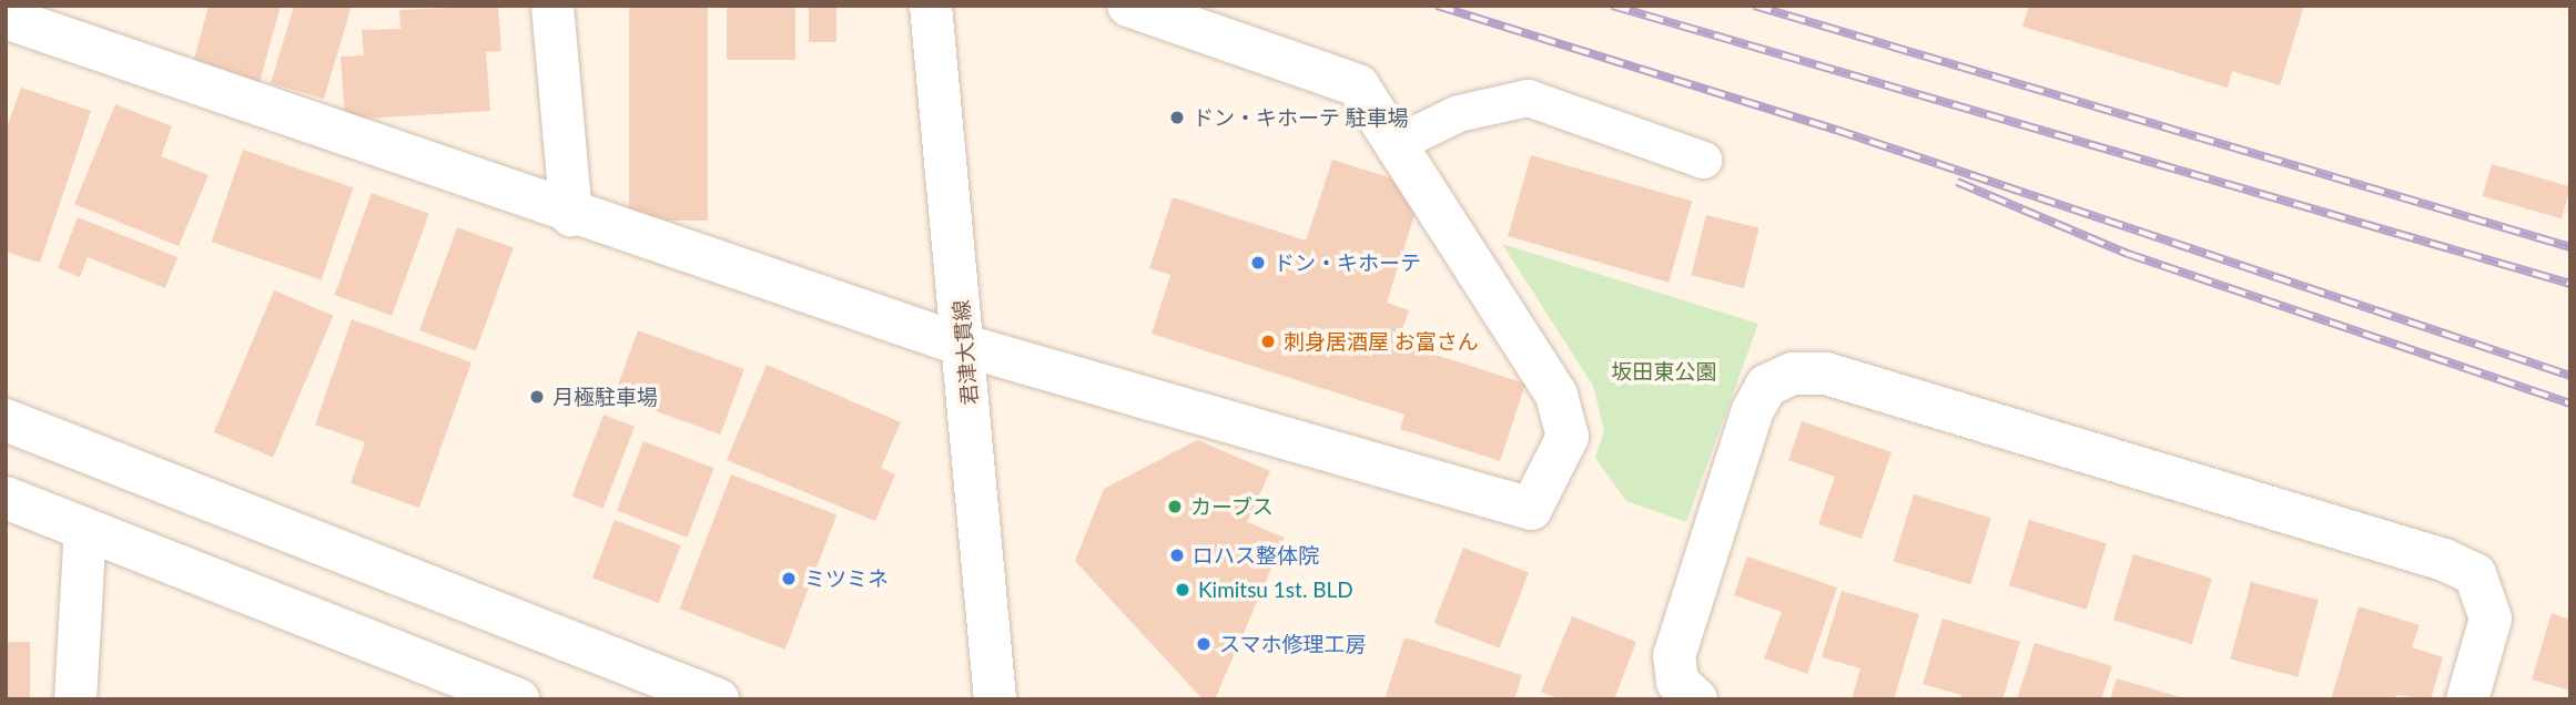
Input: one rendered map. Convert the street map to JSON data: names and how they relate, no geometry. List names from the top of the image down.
{
  "streets": {
    "street": ["君津大貫線"]
  },
  "parks": ["坂田東公園"],
  "places": [
    "ドン・キホーテ 駐車場",
    "ドン・キホーテ",
    "刺身居酒屋 お富さん",
    "月極駐車場",
    "カーブス",
    "ロハス整体院",
    "ミツミネ",
    "Kimitsu 1st. BLD",
    "スマホ修理工房"
  ]
}
